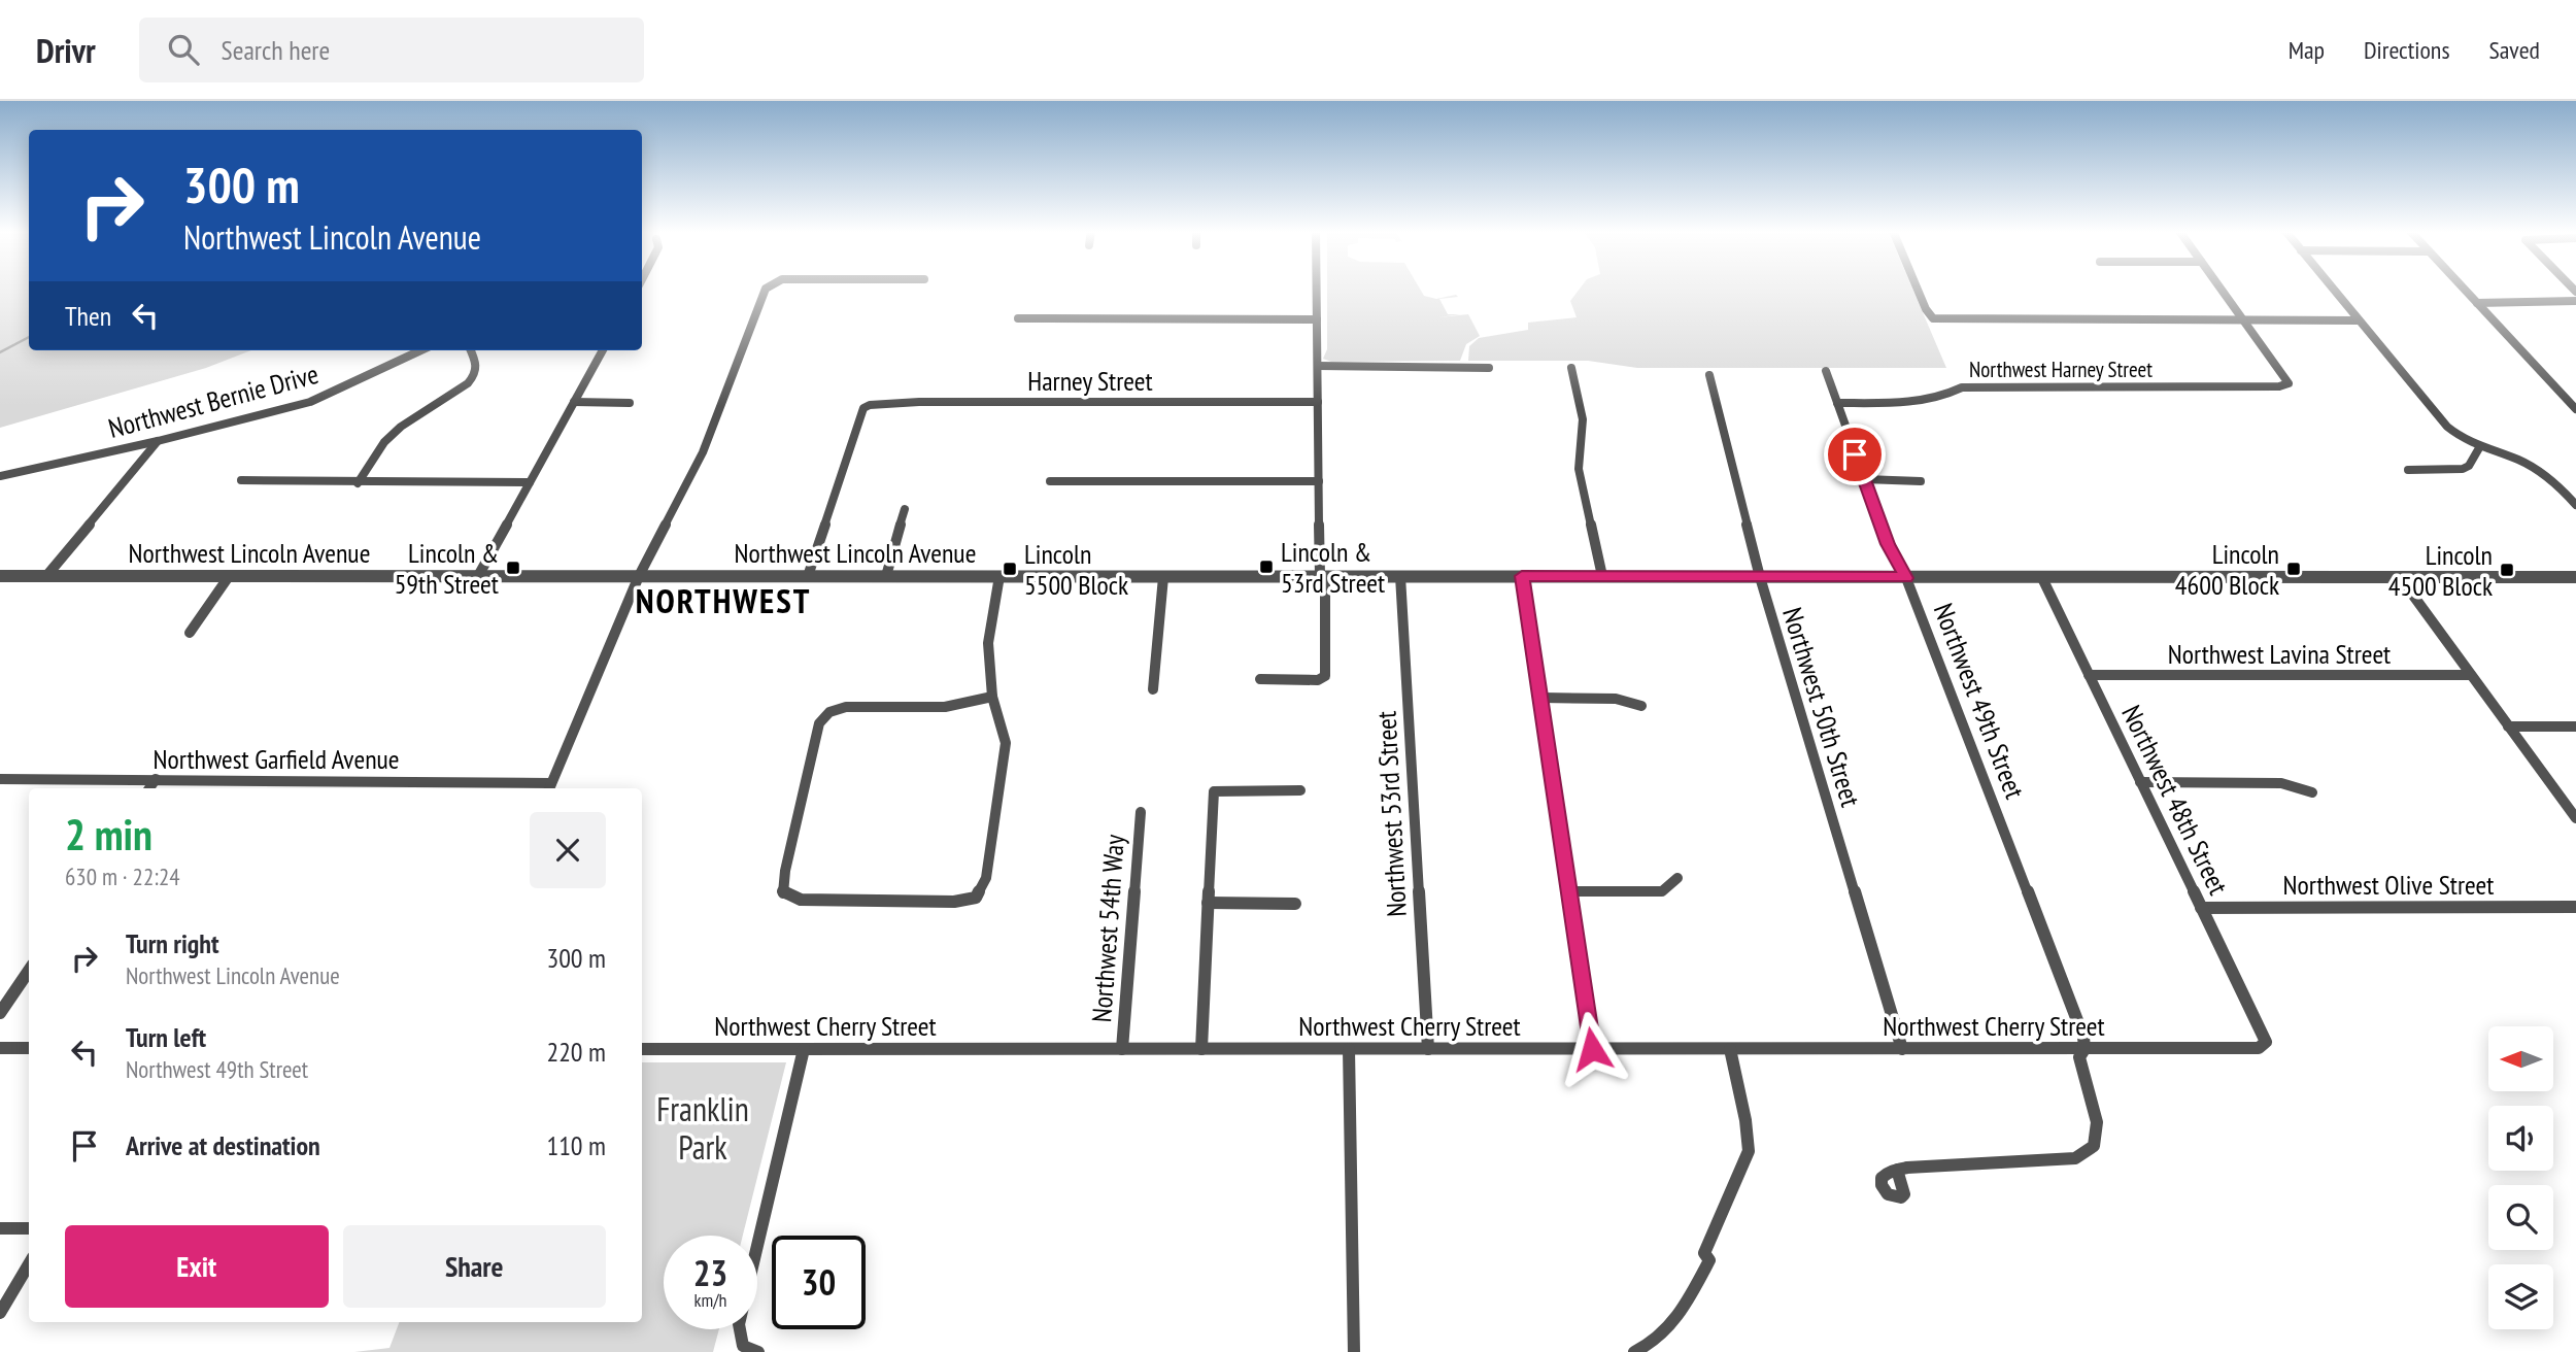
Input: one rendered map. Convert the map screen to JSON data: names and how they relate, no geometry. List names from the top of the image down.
{
  "streets": {
    "street": [
      "Northwest Harney Street",
      "Harney Street",
      "Northwest Bernie Drive",
      "Northwest Lincoln Avenue",
      "Northwest Lavina Street",
      "Northwest 49th Street",
      "Northwest 50th Street",
      "Northwest Garfield Avenue",
      "Northwest 48th Street",
      "Northwest 53rd Street",
      "Northwest Olive Street",
      "Northwest 54th Way",
      "Northwest Cherry Street"
    ]
  },
  "crossings": [
    ["Northwest Harney Street", "Northwest 49th Street"],
    ["Harney Street", "Northwest Lincoln Avenue"],
    ["Northwest Lincoln Avenue", "Northwest 49th Street"],
    ["Northwest Lincoln Avenue", "Northwest 50th Street"],
    ["Northwest Lincoln Avenue", "Northwest 48th Street"],
    ["Northwest Lincoln Avenue", "Northwest 53rd Street"],
    ["Northwest Lavina Street", "Northwest 48th Street"],
    ["Northwest 49th Street", "Northwest Cherry Street"],
    ["Northwest 50th Street", "Northwest Cherry Street"],
    ["Northwest 48th Street", "Northwest Olive Street"],
    ["Northwest 48th Street", "Northwest Cherry Street"],
    ["Northwest 53rd Street", "Northwest Cherry Street"],
    ["Northwest 54th Way", "Northwest Cherry Street"]
  ],
  "districts": ["NORTHWEST"],
  "parks": ["Franklin Park"],
  "places": {
    "transit": [
      "Lincoln & 53rd Street",
      "Lincoln & 59th Street",
      "Lincoln 5500 Block",
      "Lincoln 4600 Block",
      "Lincoln 4500 Block"
    ]
  },
  "north": "left",
  "page": {
    "header": "Drivr",
    "search": "Search here",
    "nav": ["Map", "Directions", "Saved"],
    "turn": ["300 m", "Northwest Lincoln Avenue"],
    "then": "Then",
    "heading": ["2 min", "630 m · 22:24"],
    "list": [
      {
        "name": "Turn right",
        "note": "Northwest Lincoln Avenue",
        "value": "300 m"
      },
      {
        "name": "Turn left",
        "note": "Northwest 49th Street",
        "value": "220 m"
      },
      {
        "name": "Arrive at destination",
        "value": "110 m"
      }
    ],
    "buttons": ["Exit", "Share"],
    "speed": "23 km/h",
    "limit": "30"
  }
}
